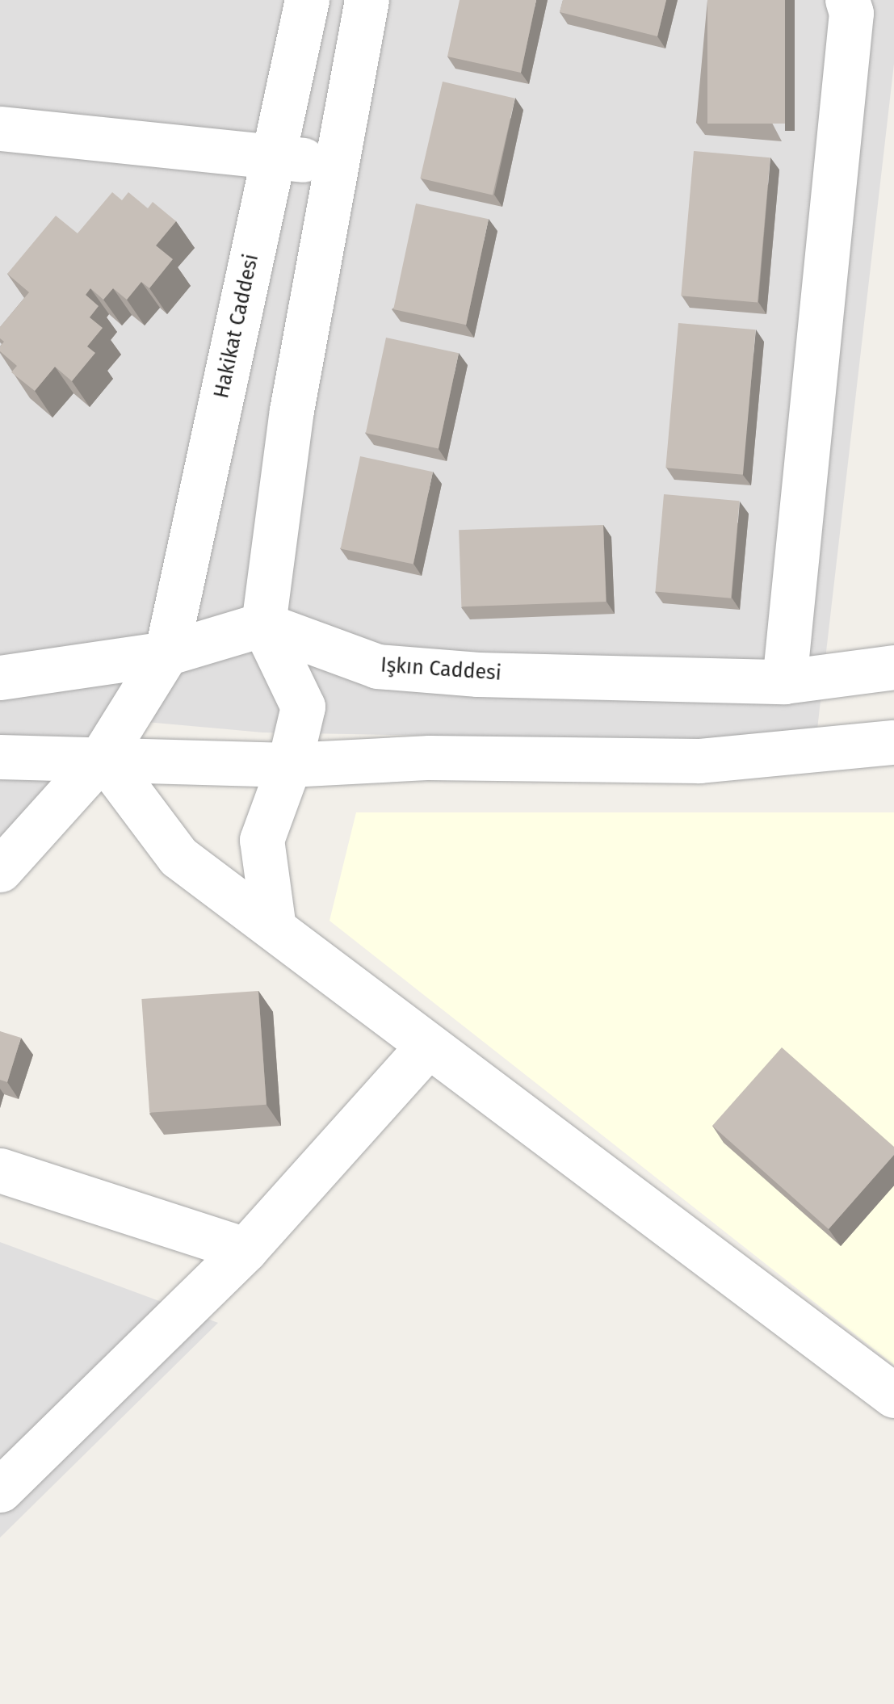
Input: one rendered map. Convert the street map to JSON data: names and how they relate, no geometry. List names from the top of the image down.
{
  "streets": {
    "street": ["Hakikat Caddesi", "Işkın Caddesi"]
  }
}
